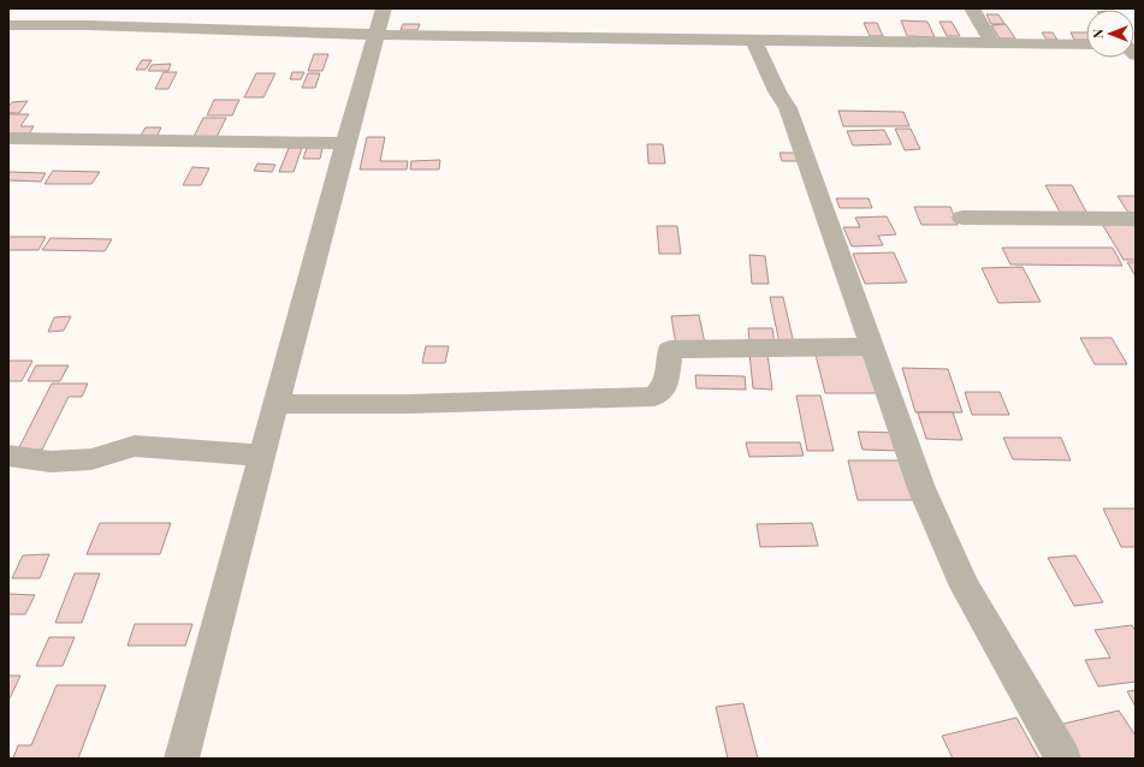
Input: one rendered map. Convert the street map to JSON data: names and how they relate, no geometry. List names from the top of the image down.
{
  "north": "left"
}
